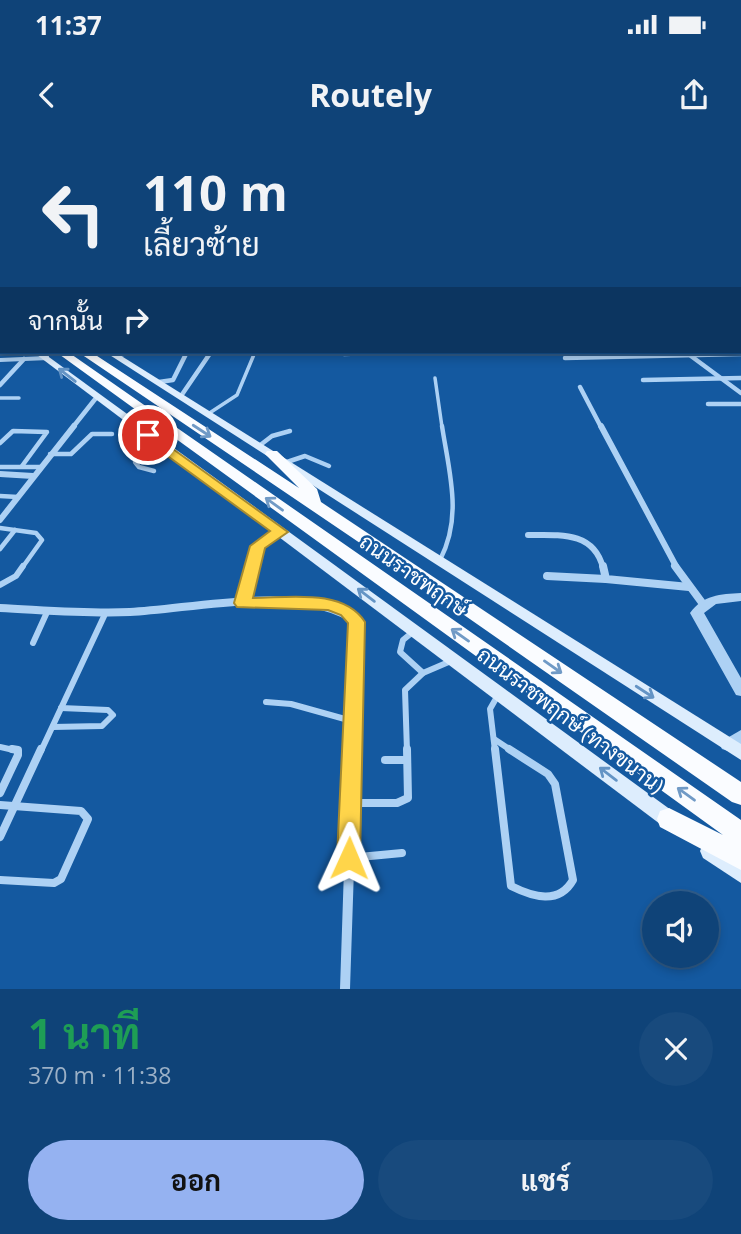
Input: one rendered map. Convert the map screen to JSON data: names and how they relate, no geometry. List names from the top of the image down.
{
  "streets": {
    "main road": ["ถนนราชพฤกษ์", "ถนนราชพฤกษ์ (ทางขนาน)"]
  },
  "crossings": [
    ["ถนนราชพฤกษ์", "ถนนราชพฤกษ์ (ทางขนาน)"]
  ],
  "page": {
    "status": "11:37",
    "header": "Routely",
    "turn": ["110 m", "เลี้ยวซ้าย"],
    "then": "จากนั้น",
    "heading": ["1 นาที", "370 m · 11:38"],
    "buttons": ["ออก", "แชร์"]
  }
}
